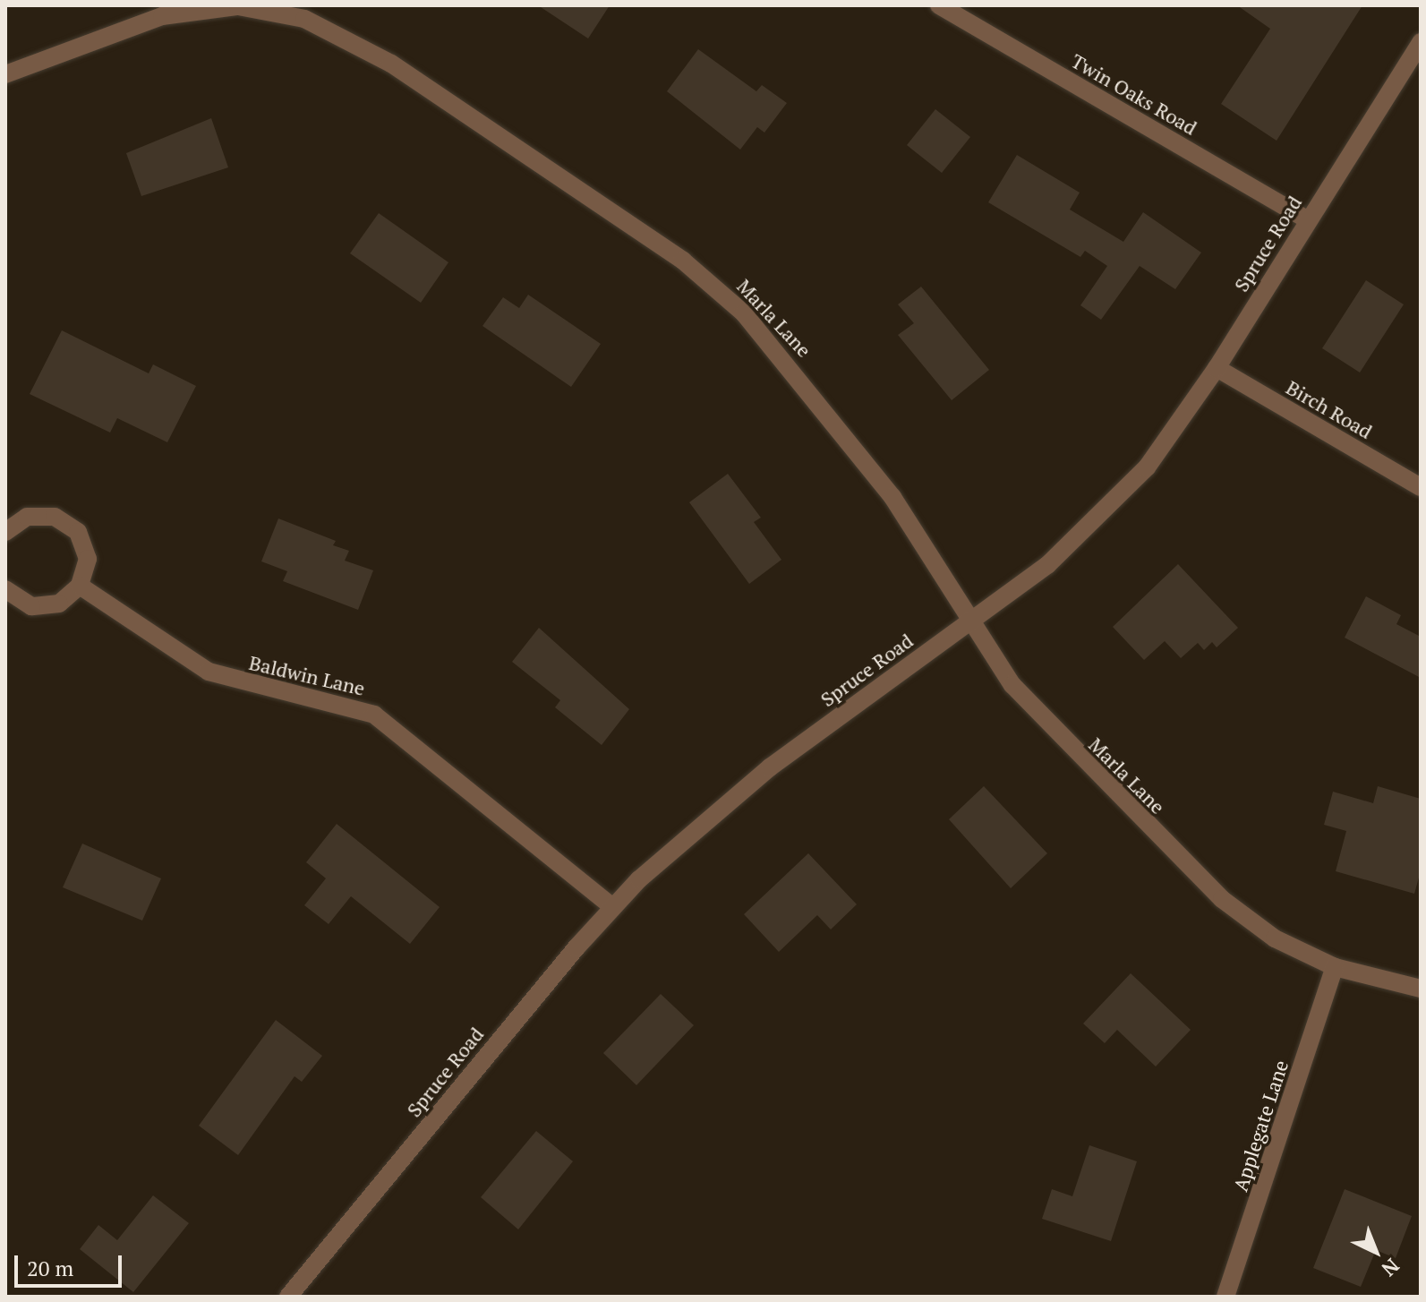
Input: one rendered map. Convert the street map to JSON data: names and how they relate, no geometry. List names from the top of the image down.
{
  "streets": {
    "street": [
      "Twin Oaks Road",
      "Spruce Road",
      "Marla Lane",
      "Birch Road",
      "Baldwin Lane",
      "Applegate Lane"
    ]
  },
  "crossings": [
    ["Twin Oaks Road", "Spruce Road"],
    ["Spruce Road", "Marla Lane"],
    ["Spruce Road", "Birch Road"],
    ["Spruce Road", "Baldwin Lane"],
    ["Marla Lane", "Applegate Lane"]
  ],
  "scale_bar": "20 m",
  "north": "bottom right"
}
